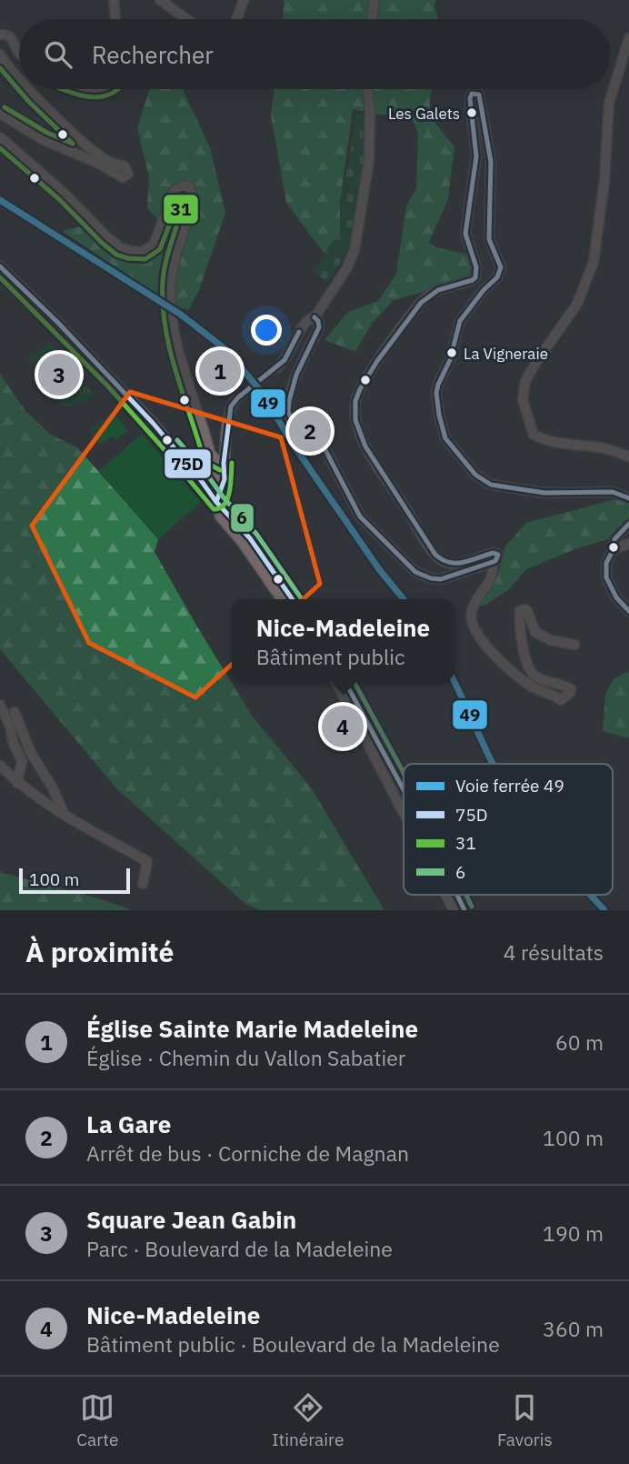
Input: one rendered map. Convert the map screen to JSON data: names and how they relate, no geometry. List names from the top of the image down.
{
  "places": ["Les Galets", "La Vigneraie"],
  "lines": [
    "transit line 31",
    "transit line 75D",
    "rail line 49",
    "transit line 6"
  ],
  "legend": [
    "Voie ferrée 49",
    "75D",
    "31",
    "6"
  ],
  "scale_bar": "100 m",
  "page": {
    "search": "Rechercher",
    "pins": [
      "1",
      "3",
      "2",
      "4"
    ],
    "popup": ["Nice-Madeleine", "Bâtiment public"],
    "scale": "100 m",
    "heading": ["À proximité", "4 résultats"],
    "list": [
      {
        "mark": "1",
        "name": "Église Sainte Marie Madeleine",
        "note": "Église · Chemin du Vallon Sabatier",
        "value": "60 m"
      },
      {
        "mark": "2",
        "name": "La Gare",
        "note": "Arrêt de bus · Corniche de Magnan",
        "value": "100 m"
      },
      {
        "mark": "3",
        "name": "Square Jean Gabin",
        "note": "Parc · Boulevard de la Madeleine",
        "value": "190 m"
      },
      {
        "mark": "4",
        "name": "Nice-Madeleine",
        "note": "Bâtiment public · Boulevard de la Madeleine",
        "value": "360 m"
      }
    ],
    "nav": ["Carte", "Itinéraire", "Favoris"]
  }
}
